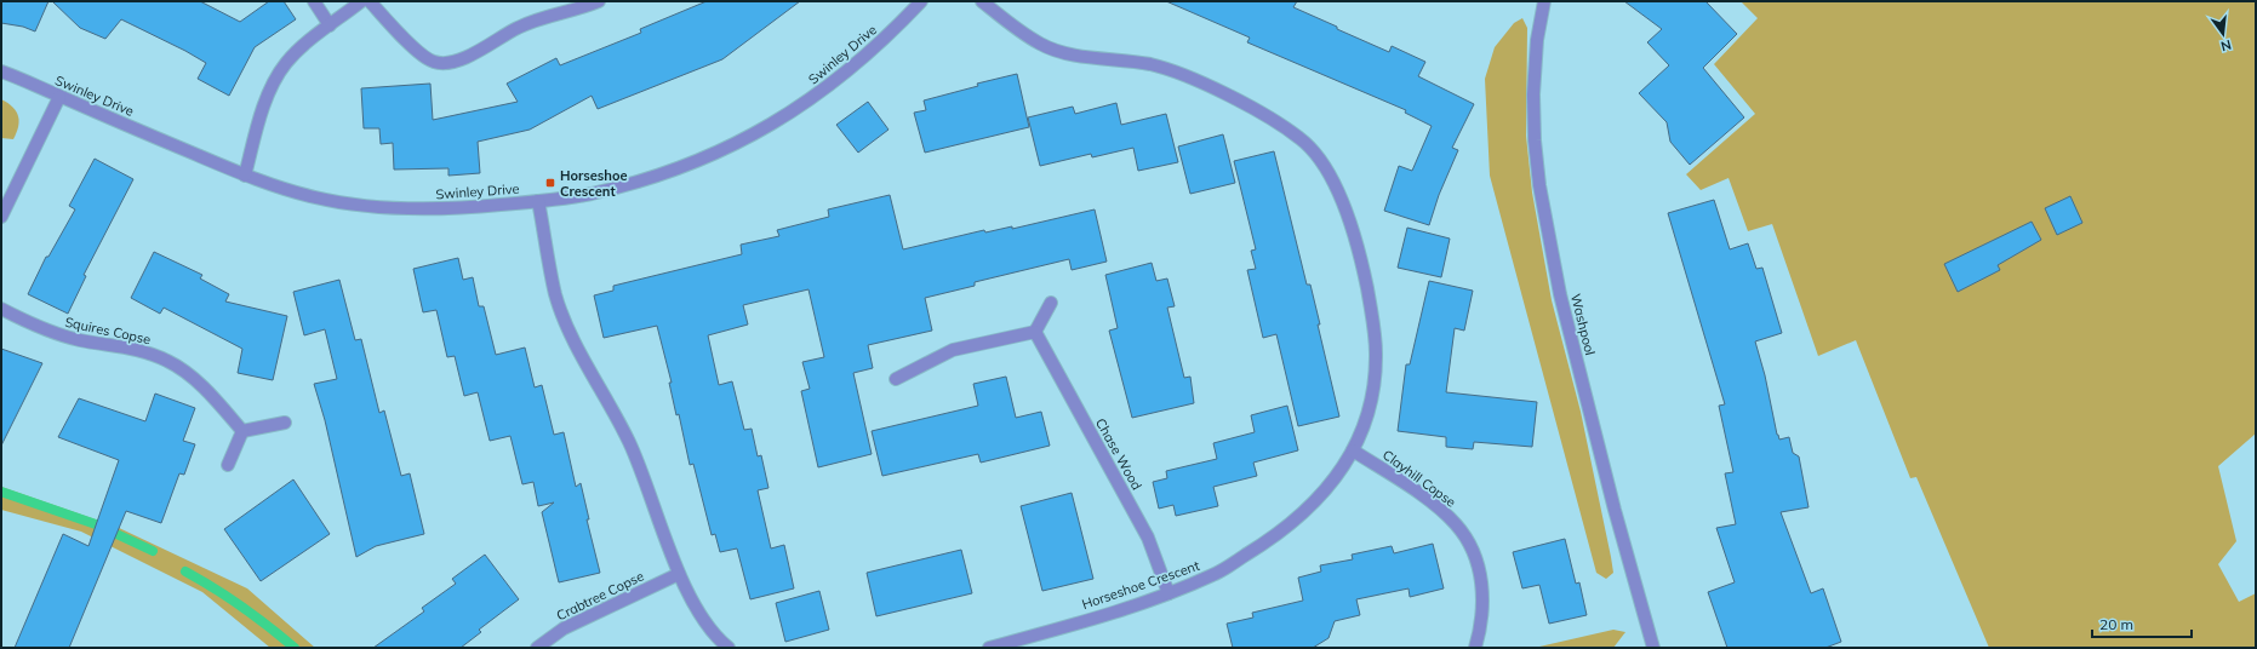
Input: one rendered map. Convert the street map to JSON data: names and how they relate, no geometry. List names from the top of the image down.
{
  "streets": {
    "street": [
      "Swinley Drive",
      "Washpool",
      "Squires Copse",
      "Chase Wood",
      "Clayhill Copse",
      "Horseshoe Crescent",
      "Crabtree Copse"
    ]
  },
  "crossings": [
    ["Chase Wood", "Horseshoe Crescent"],
    ["Clayhill Copse", "Horseshoe Crescent"]
  ],
  "places": {
    "transit": ["Horseshoe Crescent"]
  },
  "scale_bar": "20 m",
  "north": "bottom"
}
